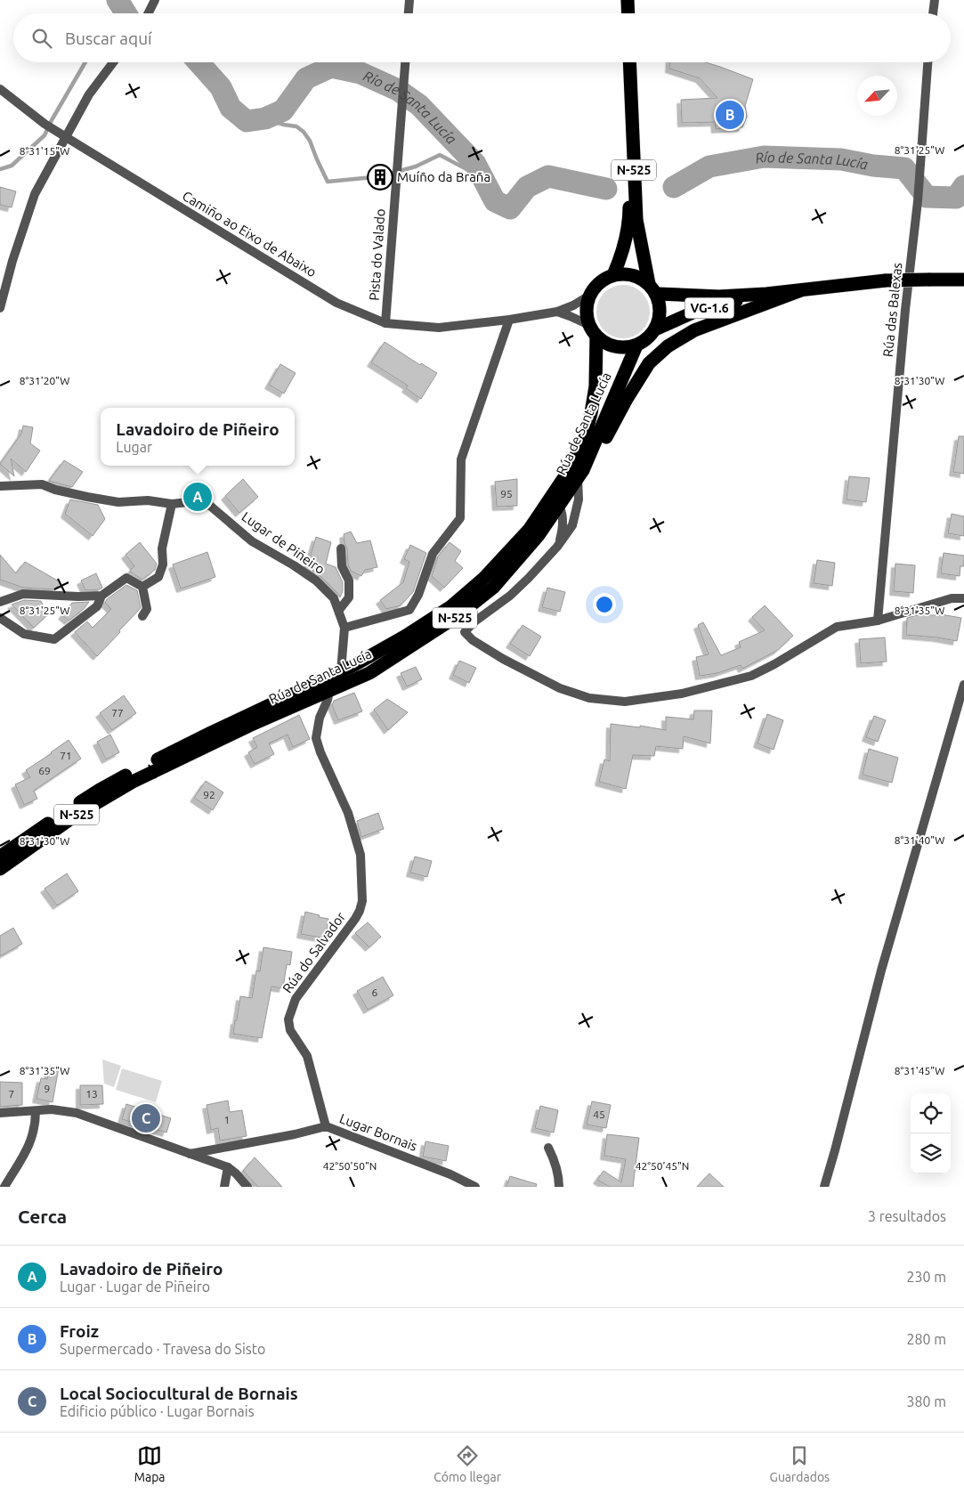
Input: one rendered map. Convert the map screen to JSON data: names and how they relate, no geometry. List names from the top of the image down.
{
  "streets": {
    "highway": ["N-525", "VG-1.6", "Rúa de Santa Lucía"],
    "street": [
      "Camiño ao Eixo de Abaixo",
      "Pista do Valado",
      "Rúa das Balexas",
      "Lugar de Piñeiro",
      "Rúa do Salvador",
      "Lugar Bornais"
    ]
  },
  "crossings": [
    ["N-525", "VG-1.6"],
    ["N-525", "Rúa de Santa Lucía"],
    ["Camiño ao Eixo de Abaixo", "Pista do Valado"],
    ["VG-1.6", "Rúa de Santa Lucía"],
    ["Rúa de Santa Lucía", "Lugar de Piñeiro"],
    ["Rúa de Santa Lucía", "Rúa do Salvador"],
    ["Rúa do Salvador", "Lugar Bornais"]
  ],
  "water": ["Río de Santa Lucía"],
  "places": {
    "building": ["Muíño da Braña"]
  },
  "house_numbers": [
    "95",
    "77",
    "71",
    "69",
    "92",
    "6",
    "9",
    "7",
    "13",
    "45",
    "1"
  ],
  "north": "bottom left",
  "page": {
    "search": "Buscar aquí",
    "pins": ["B", "A", "C"],
    "popup": ["Lavadoiro de Piñeiro", "Lugar"],
    "heading": ["Cerca", "3 resultados"],
    "list": [
      {
        "mark": "A",
        "name": "Lavadoiro de Piñeiro",
        "note": "Lugar · Lugar de Piñeiro",
        "value": "230 m"
      },
      {
        "mark": "B",
        "name": "Froiz",
        "note": "Supermercado · Travesa do Sisto",
        "value": "280 m"
      },
      {
        "mark": "C",
        "name": "Local Sociocultural de Bornais",
        "note": "Edificio público · Lugar Bornais",
        "value": "380 m"
      }
    ],
    "nav": ["Mapa", "Cómo llegar", "Guardados"]
  },
  "coordinates": [
    "8°31'25\"W",
    "8°31'15\"W",
    "8°31'30\"W",
    "8°31'20\"W",
    "8°31'35\"W",
    "8°31'40\"W",
    "8°31'45\"W",
    "42°50'50\"N",
    "42°50'45\"N"
  ]
}
